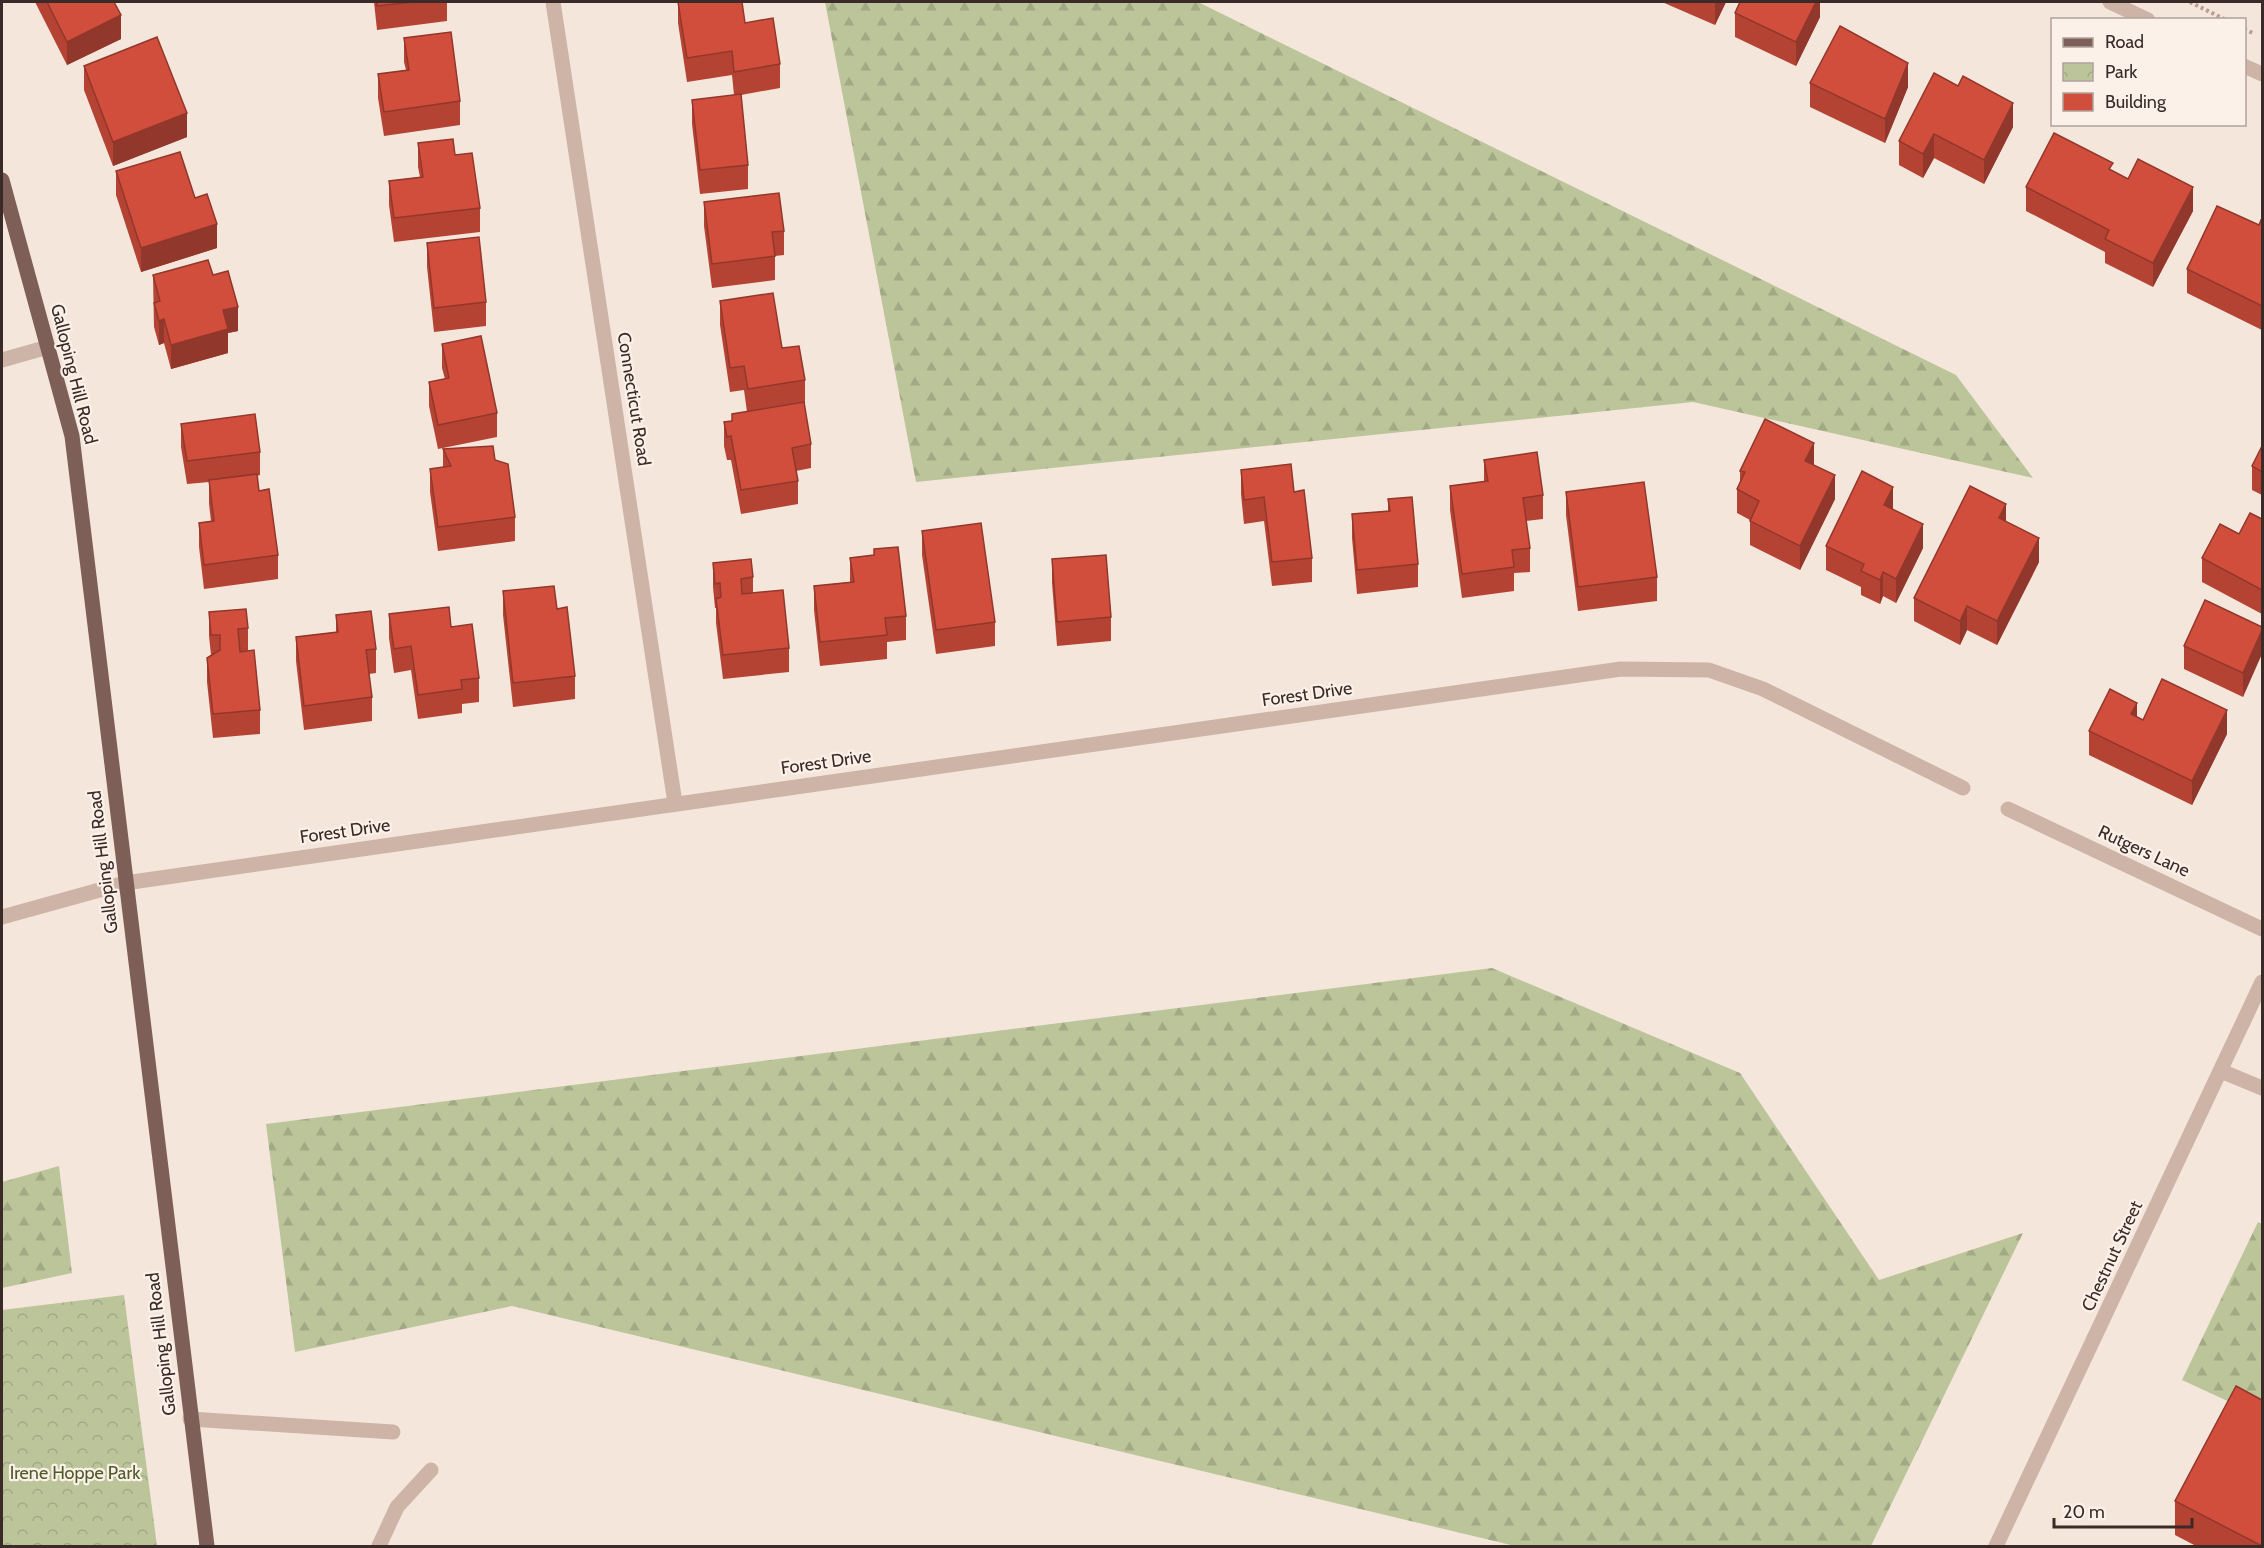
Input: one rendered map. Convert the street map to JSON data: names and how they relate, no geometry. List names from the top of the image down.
{
  "streets": {
    "main road": ["Galloping Hill Road"],
    "street": [
      "Connecticut Road",
      "Forest Drive",
      "Rutgers Lane",
      "Chestnut Street"
    ]
  },
  "crossings": [
    ["Galloping Hill Road", "Forest Drive"],
    ["Connecticut Road", "Forest Drive"]
  ],
  "parks": ["Irene Hoppe Park"],
  "legend": ["Road", "Park", "Building"],
  "scale_bar": "20 m"
}
